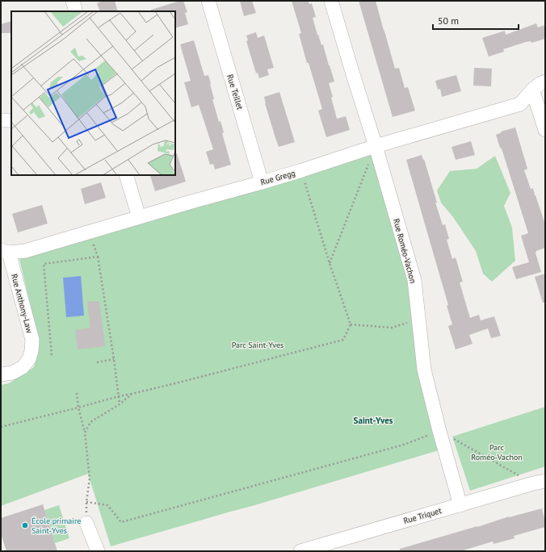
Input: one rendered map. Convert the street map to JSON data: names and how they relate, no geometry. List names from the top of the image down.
{
  "streets": {
    "street": [
      "Rue Teillet",
      "Rue Gregg",
      "Rue Roméo-Vachon",
      "Rue Anthony-Law",
      "Rue Triquet"
    ]
  },
  "crossings": [
    ["Rue Teillet", "Rue Gregg"],
    ["Rue Gregg", "Rue Roméo-Vachon"],
    ["Rue Gregg", "Rue Anthony-Law"],
    ["Rue Roméo-Vachon", "Rue Triquet"]
  ],
  "districts": ["Saint-Yves"],
  "parks": ["Parc Saint-Yves", "Parc Roméo-Vachon"],
  "places": ["École primaire Saint-Yves"],
  "scale_bar": "50 m"
}
